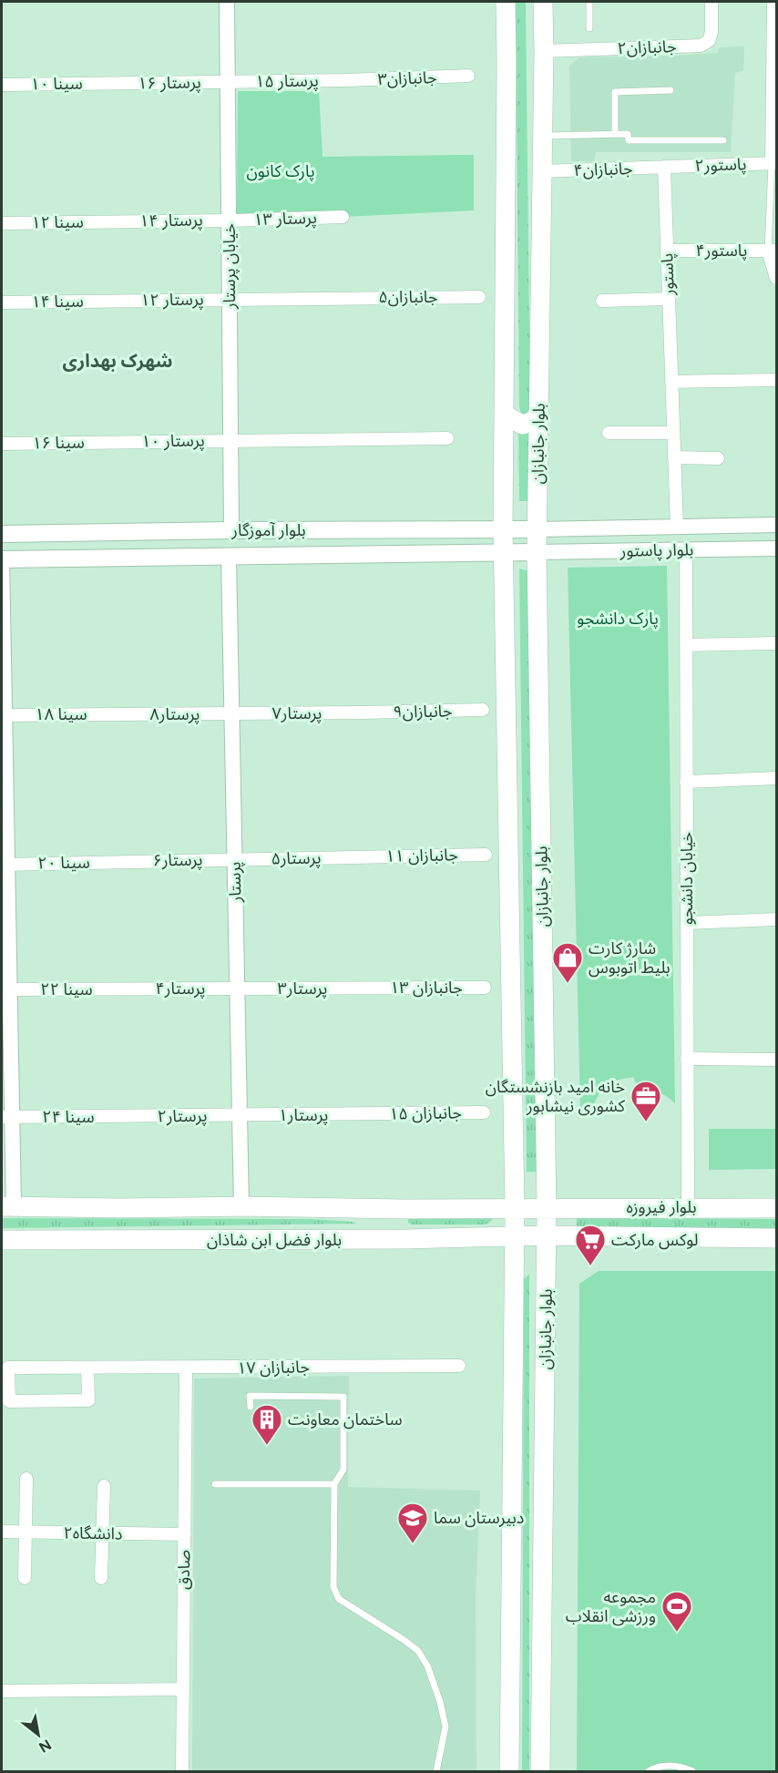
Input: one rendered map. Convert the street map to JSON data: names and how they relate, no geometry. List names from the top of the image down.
{
  "streets": {
    "main road": [
      "بلوار جانبازان",
      "بلوار آموزگار",
      "بلوار فیروزه",
      "بلوار فضل ابن شاذان"
    ],
    "street": [
      "جانبازان۲",
      "جانبازان۳",
      "پرستار ۱۵",
      "پرستار ۱۶",
      "سینا ۱۰",
      "پاستور۲",
      "جانبازان۴",
      "پرستار ۱۳",
      "پرستار ۱۴",
      "سینا ۱۲",
      "پاستور۴",
      "خیابان پرستار",
      "پاستور",
      "جانبازان۵",
      "پرستار ۱۲",
      "سینا ۱۴",
      "پرستار ۱۰",
      "سینا ۱۶",
      "بلوار پاستور",
      "جانبازان۹",
      "پرستار۷",
      "سینا ۱۸",
      "پرستار۸",
      "جانبازان ۱۱",
      "پرستار۵",
      "پرستار۶",
      "سینا ۲۰",
      "خیابان دانشجو",
      "پرستار",
      "جانبازان ۱۳",
      "پرستار۴",
      "پرستار۳",
      "سینا ۲۲",
      "جانبازان ۱۵",
      "پرستار۱",
      "پرستار۲",
      "سینا ۲۴",
      "جانبازان ۱۷",
      "دانشگاه۲",
      "صادق"
    ]
  },
  "crossings": [
    ["جانبازان۲", "بلوار جانبازان"],
    ["جانبازان۳", "پرستار ۱۵"],
    ["پرستار ۱۵", "پرستار ۱۶"],
    ["پرستار ۱۵", "خیابان پرستار"],
    ["پرستار ۱۶", "سینا ۱۰"],
    ["پرستار ۱۶", "خیابان پرستار"],
    ["پاستور۲", "جانبازان۴"],
    ["پاستور۲", "پاستور"],
    ["جانبازان۴", "پاستور"],
    ["جانبازان۴", "بلوار جانبازان"],
    ["پرستار ۱۳", "پرستار ۱۴"],
    ["پرستار ۱۳", "خیابان پرستار"],
    ["پرستار ۱۴", "سینا ۱۲"],
    ["پرستار ۱۴", "خیابان پرستار"],
    ["پاستور۴", "پاستور"],
    ["خیابان پرستار", "جانبازان۵"],
    ["خیابان پرستار", "پرستار ۱۲"],
    ["خیابان پرستار", "پرستار ۱۰"],
    ["خیابان پرستار", "بلوار آموزگار"],
    ["پاستور", "بلوار پاستور"],
    ["جانبازان۵", "پرستار ۱۲"],
    ["پرستار ۱۲", "سینا ۱۴"],
    ["پرستار ۱۰", "سینا ۱۶"],
    ["بلوار جانبازان", "بلوار آموزگار"],
    ["بلوار جانبازان", "بلوار پاستور"],
    ["بلوار جانبازان", "بلوار فیروزه"],
    ["بلوار جانبازان", "بلوار فضل ابن شاذان"],
    ["بلوار آموزگار", "بلوار پاستور"],
    ["بلوار آموزگار", "پرستار"],
    ["بلوار پاستور", "خیابان دانشجو"],
    ["جانبازان۹", "پرستار۷"],
    ["پرستار۷", "پرستار۸"],
    ["پرستار۷", "پرستار"],
    ["سینا ۱۸", "پرستار۸"],
    ["پرستار۸", "پرستار"],
    ["جانبازان ۱۱", "پرستار۵"],
    ["پرستار۵", "پرستار۶"],
    ["پرستار۵", "پرستار"],
    ["پرستار۶", "سینا ۲۰"],
    ["پرستار۶", "پرستار"],
    ["خیابان دانشجو", "بلوار فیروزه"],
    ["پرستار", "پرستار۴"],
    ["پرستار", "پرستار۳"],
    ["پرستار", "پرستار۱"],
    ["پرستار", "پرستار۲"],
    ["پرستار", "بلوار فضل ابن شاذان"],
    ["جانبازان ۱۳", "پرستار۳"],
    ["پرستار۴", "پرستار۳"],
    ["پرستار۴", "سینا ۲۲"],
    ["جانبازان ۱۵", "پرستار۱"],
    ["پرستار۱", "پرستار۲"],
    ["پرستار۲", "سینا ۲۴"],
    ["بلوار فیروزه", "بلوار فضل ابن شاذان"],
    ["جانبازان ۱۷", "صادق"],
    ["دانشگاه۲", "صادق"]
  ],
  "districts": ["شهرک بهداری"],
  "parks": ["پارک کانون", "پارک دانشجو"],
  "places": {
    "shop": ["شارژ کارت بلیط اتوبوس"],
    "office": ["خانه امید بازنشستگان کشوری نیشابور"],
    "supermarket": ["لوکس مارکت"],
    "building": ["ساختمان معاونت"],
    "school or university": ["دبیرستان سما"],
    "sports": ["مجموعه ورزشی انقلاب"]
  },
  "north": "bottom right"
}
